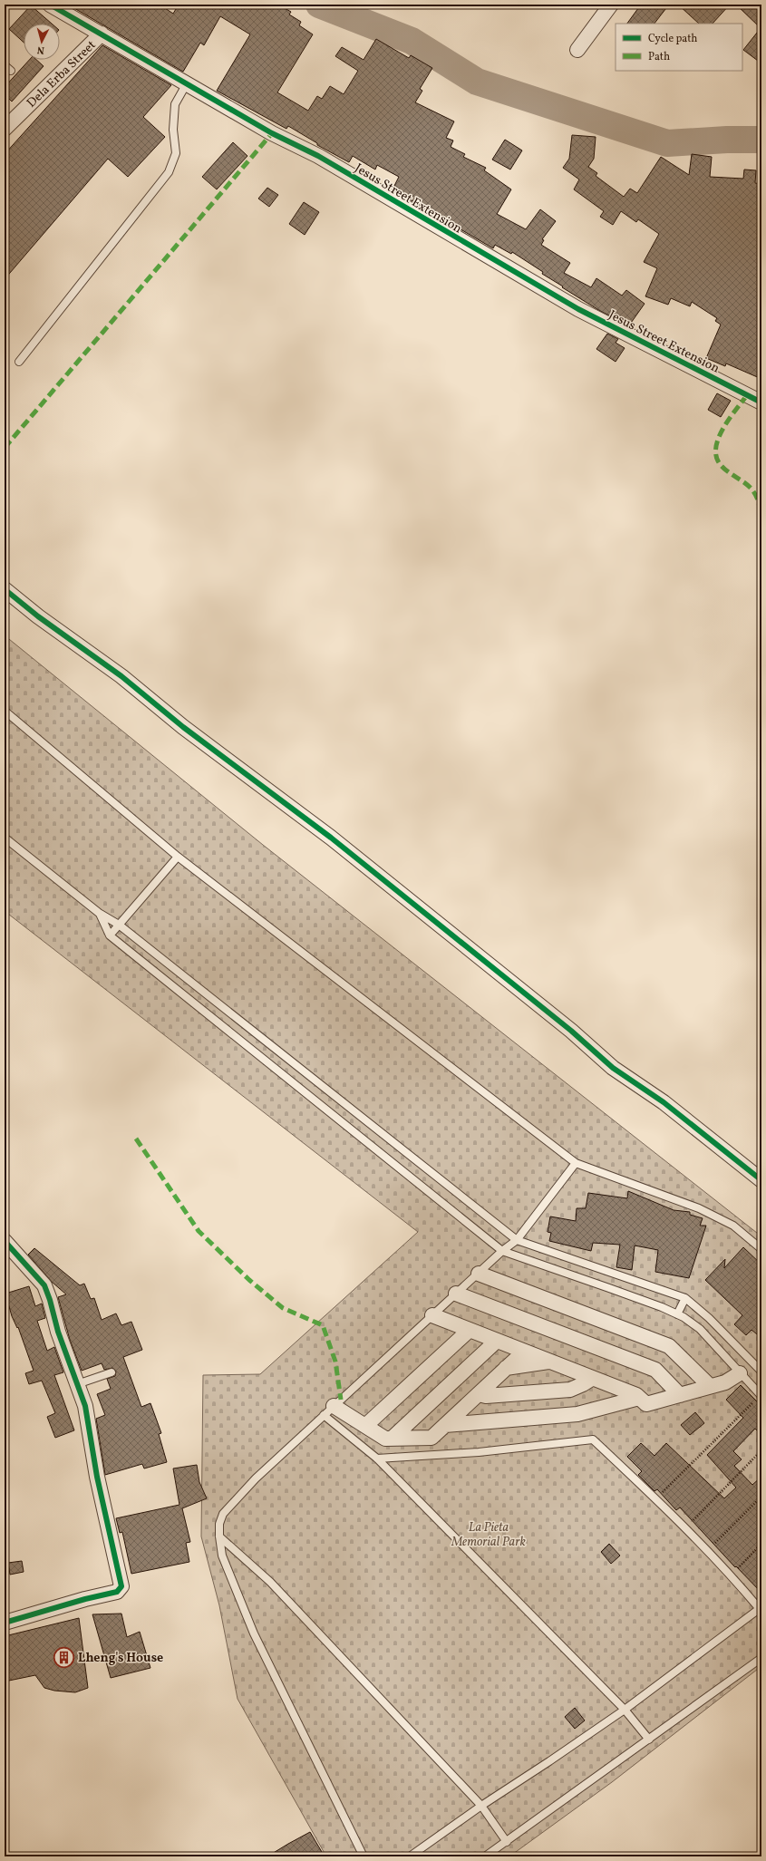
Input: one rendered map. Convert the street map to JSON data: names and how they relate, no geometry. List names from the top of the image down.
{
  "streets": {
    "street": ["Dela Erba Street", "Jesus Street Extension"]
  },
  "crossings": [
    ["Dela Erba Street", "Jesus Street Extension"]
  ],
  "parks": ["La Pieta Memorial Park"],
  "places": {
    "building": ["Lheng's House"]
  },
  "legend": ["Cycle path", "Path"],
  "north": "bottom"
}
